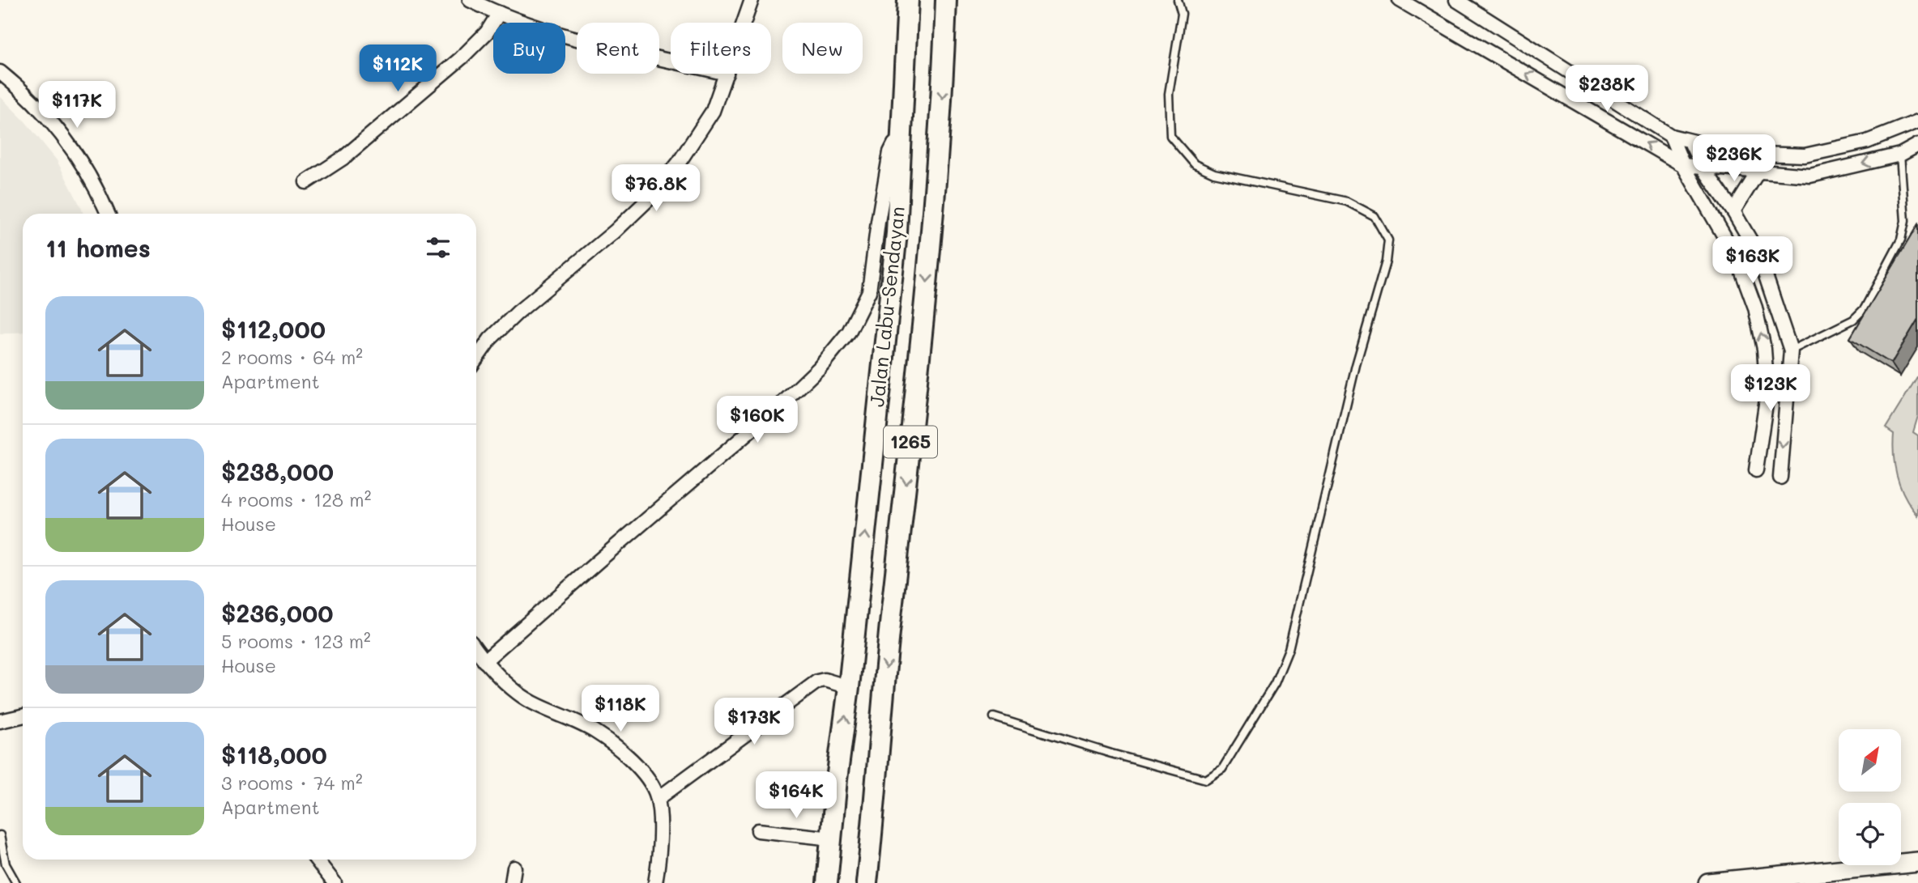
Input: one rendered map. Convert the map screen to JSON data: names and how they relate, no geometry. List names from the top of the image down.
{
  "streets": {
    "main road": ["Jalan Labu-Sendayan", "1265"]
  },
  "north": "top right",
  "page": {
    "chip": [
      "Buy",
      "Rent",
      "Filters",
      "New"
    ],
    "price": [
      "$112K",
      "$238K",
      "$117K",
      "$236K",
      "$76.8K",
      "$163K",
      "$123K",
      "$160K",
      "$118K",
      "$173K",
      "$164K"
    ],
    "heading": "11 homes",
    "list": [
      {
        "name": "$112,000",
        "note": "2 rooms · 64 m² · Apartment"
      },
      {
        "name": "$238,000",
        "note": "4 rooms · 128 m² · House"
      },
      {
        "name": "$236,000",
        "note": "5 rooms · 123 m² · House"
      },
      {
        "name": "$118,000",
        "note": "3 rooms · 74 m² · Apartment"
      }
    ]
  }
}
